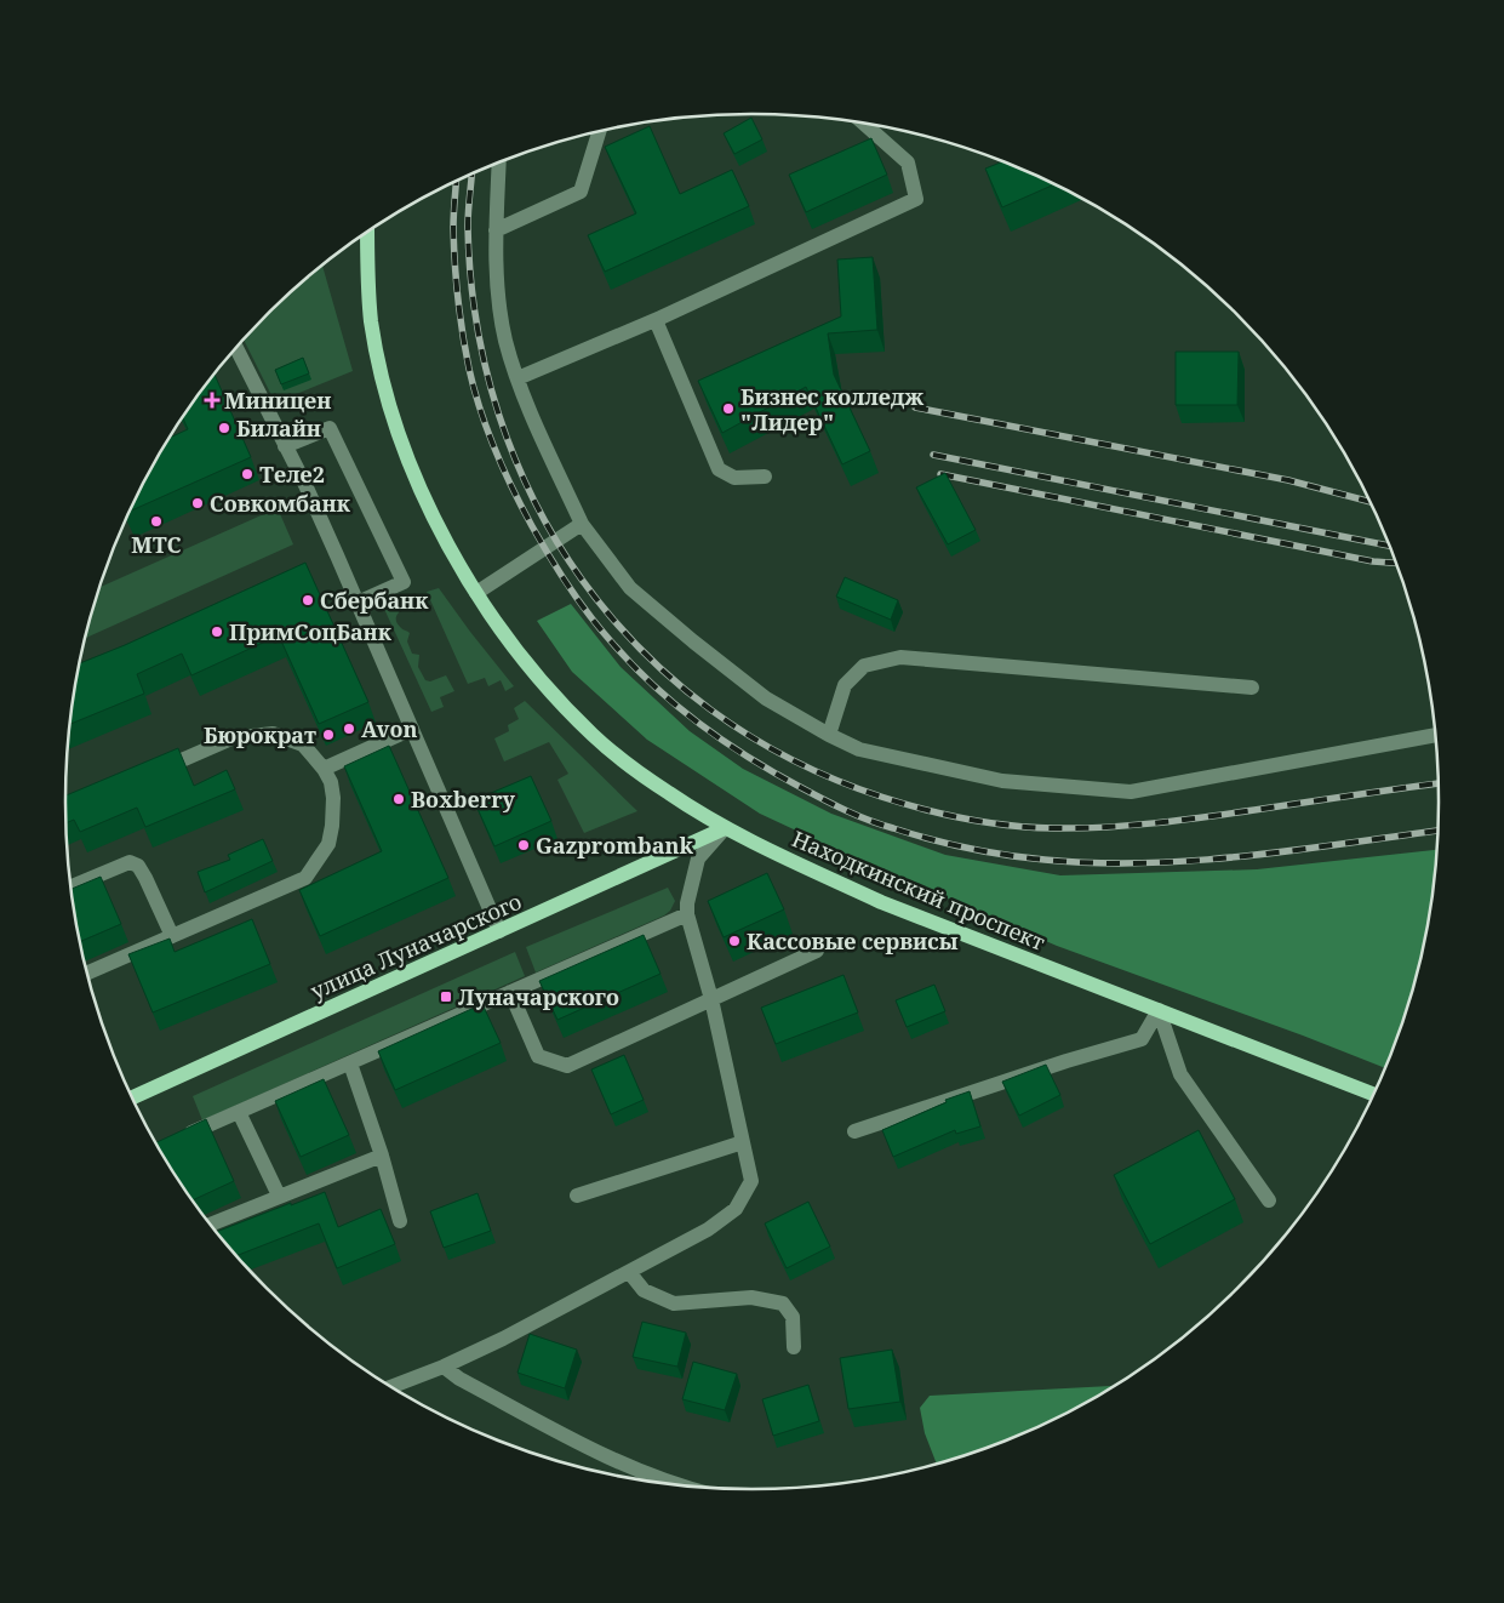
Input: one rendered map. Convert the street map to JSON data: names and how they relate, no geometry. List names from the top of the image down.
{
  "streets": {
    "main road": ["Находкинский проспект", "улица Луначарского"]
  },
  "crossings": [
    ["Находкинский проспект", "улица Луначарского"]
  ],
  "places": {
    "health": ["Миницен"],
    "other": [
      "Бизнес колледж \"Лидер\"",
      "Билайн",
      "Теле2",
      "Совкомбанк",
      "МТС",
      "Сбербанк",
      "ПримСоцБанк",
      "Avon",
      "Бюрократ",
      "Boxberry",
      "Gazprombank",
      "Кассовые сервисы"
    ],
    "transit": ["Луначарского"]
  }
}
